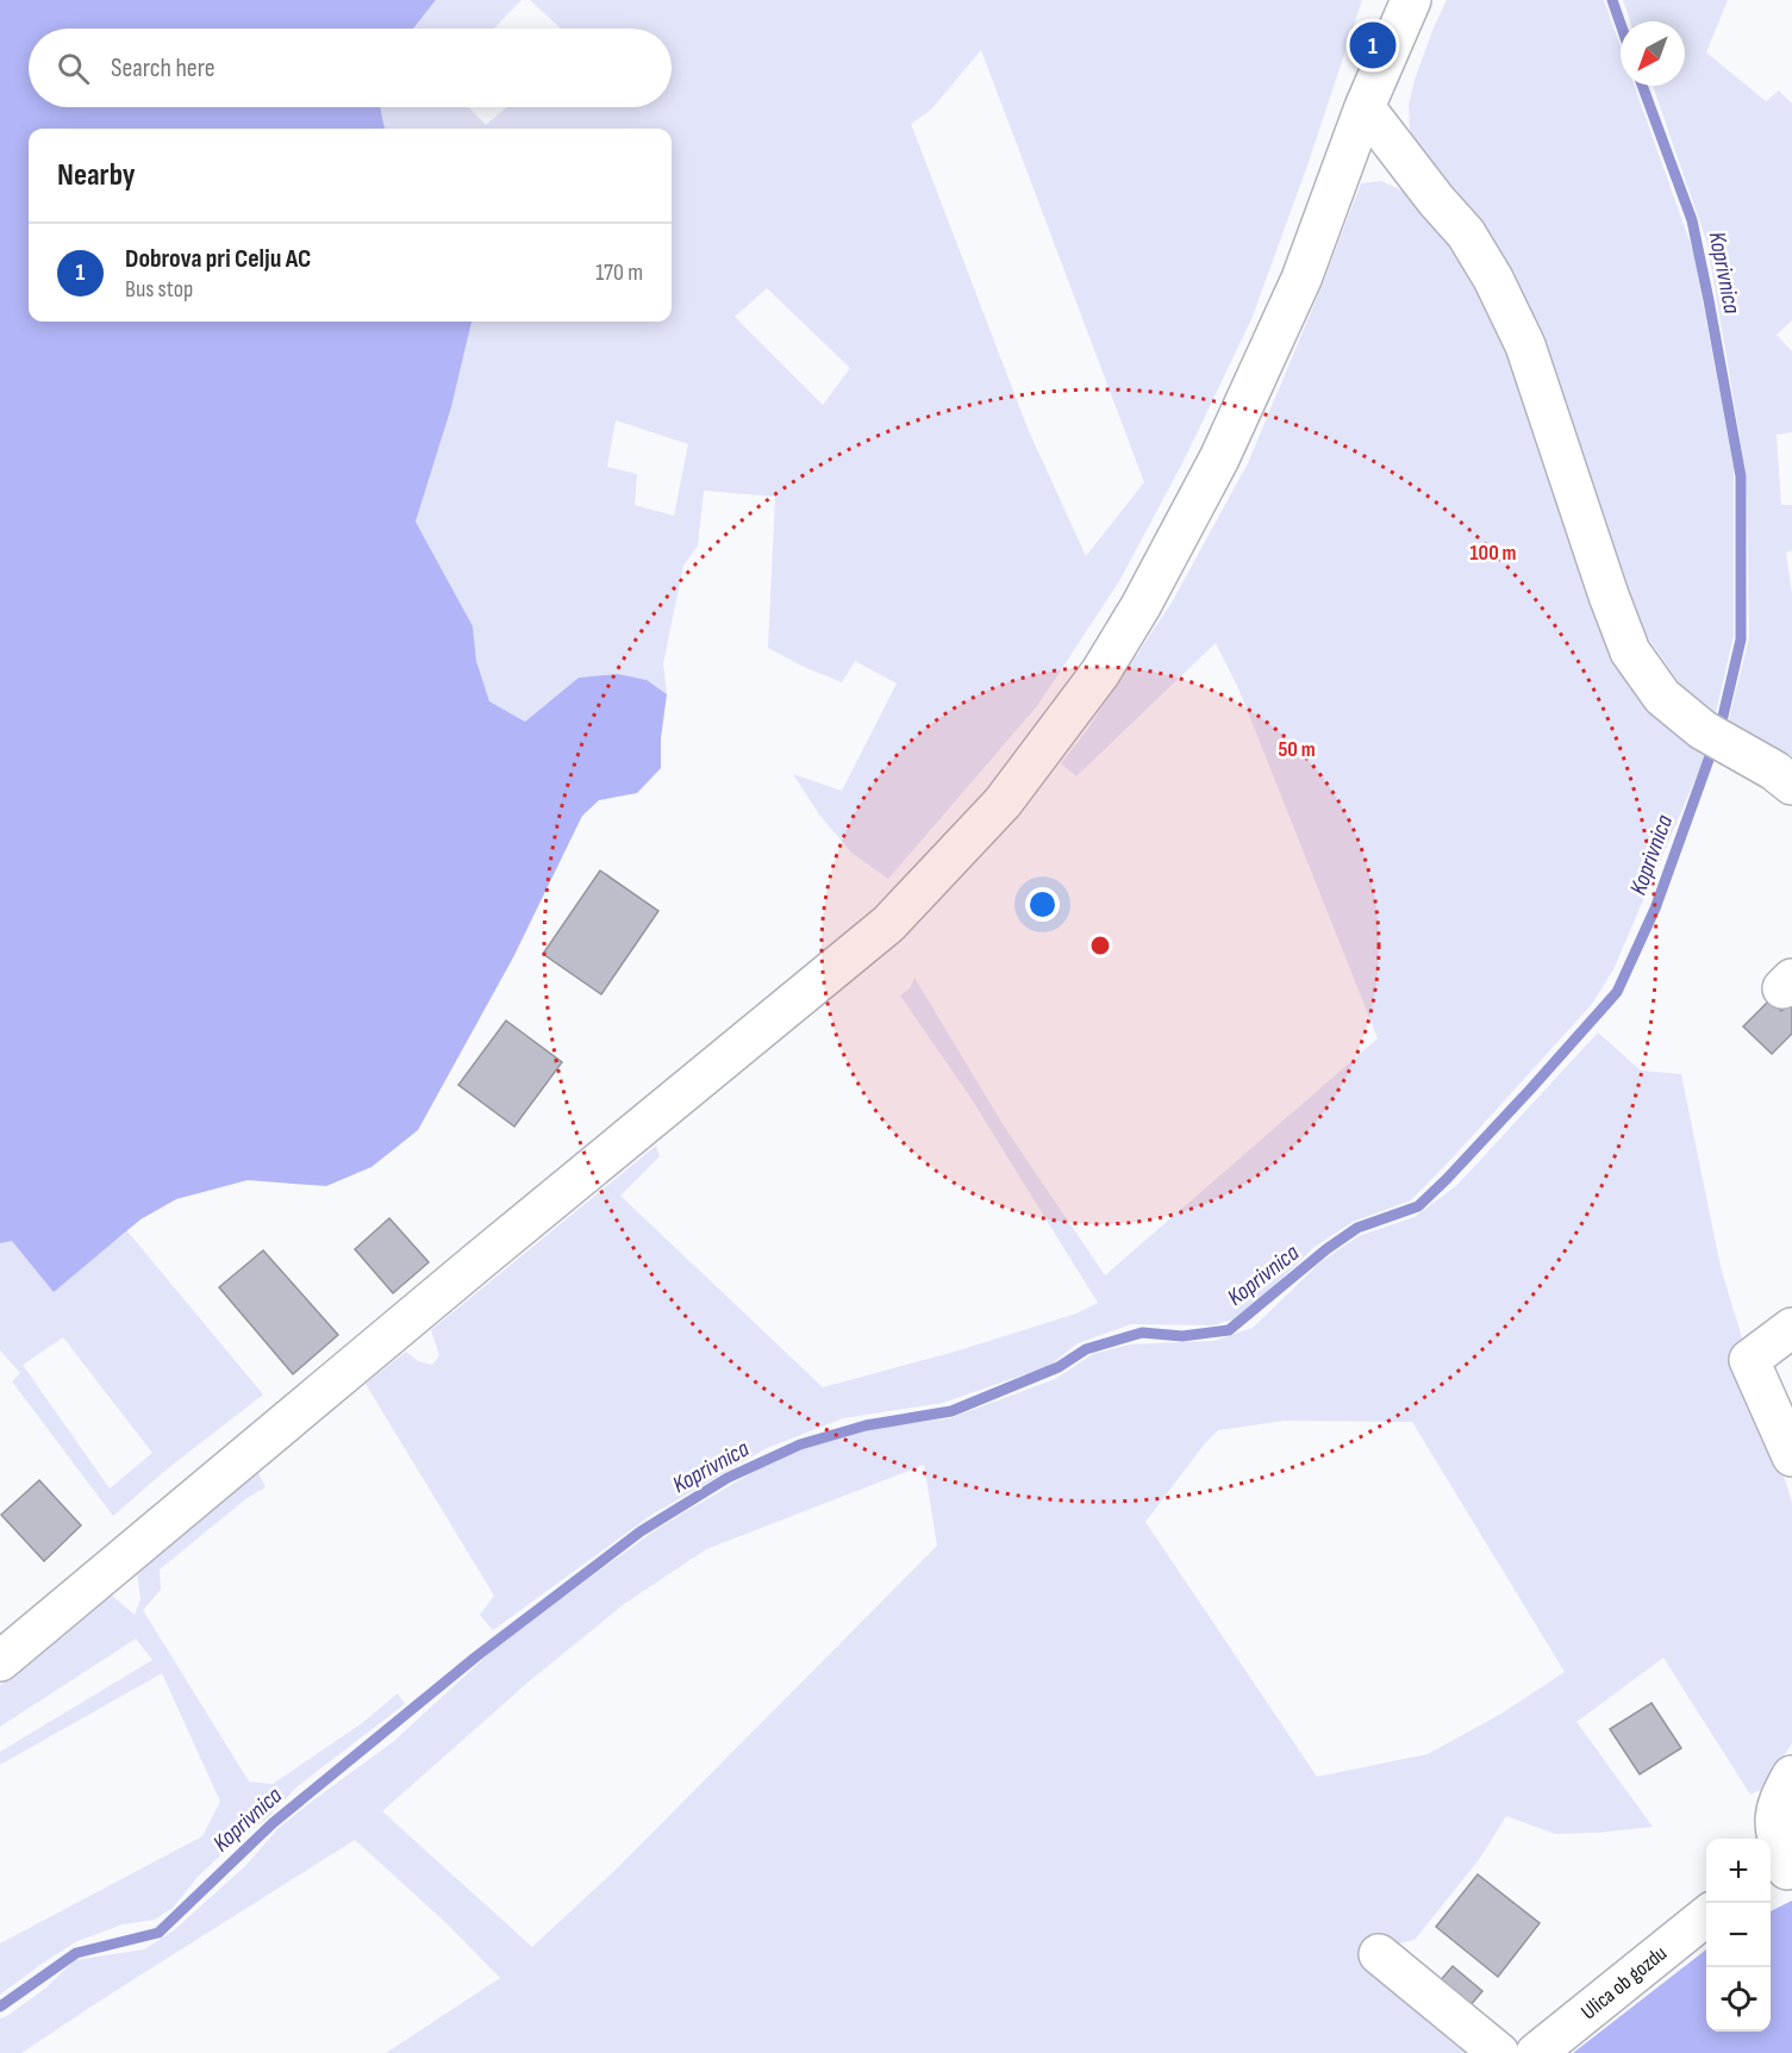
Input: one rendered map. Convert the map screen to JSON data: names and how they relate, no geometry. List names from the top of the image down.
{
  "streets": {
    "street": ["Ulica ob gozdu"]
  },
  "water": ["Koprivnica"],
  "north": "bottom left",
  "page": {
    "pins": "1",
    "search": "Search here",
    "heading": "Nearby",
    "list": [
      {
        "mark": "1",
        "name": "Dobrova pri Celju AC",
        "note": "Bus stop",
        "value": "170 m"
      }
    ],
    "map_buttons": ["+", "−"]
  },
  "rings": ["100 m", "50 m"]
}
